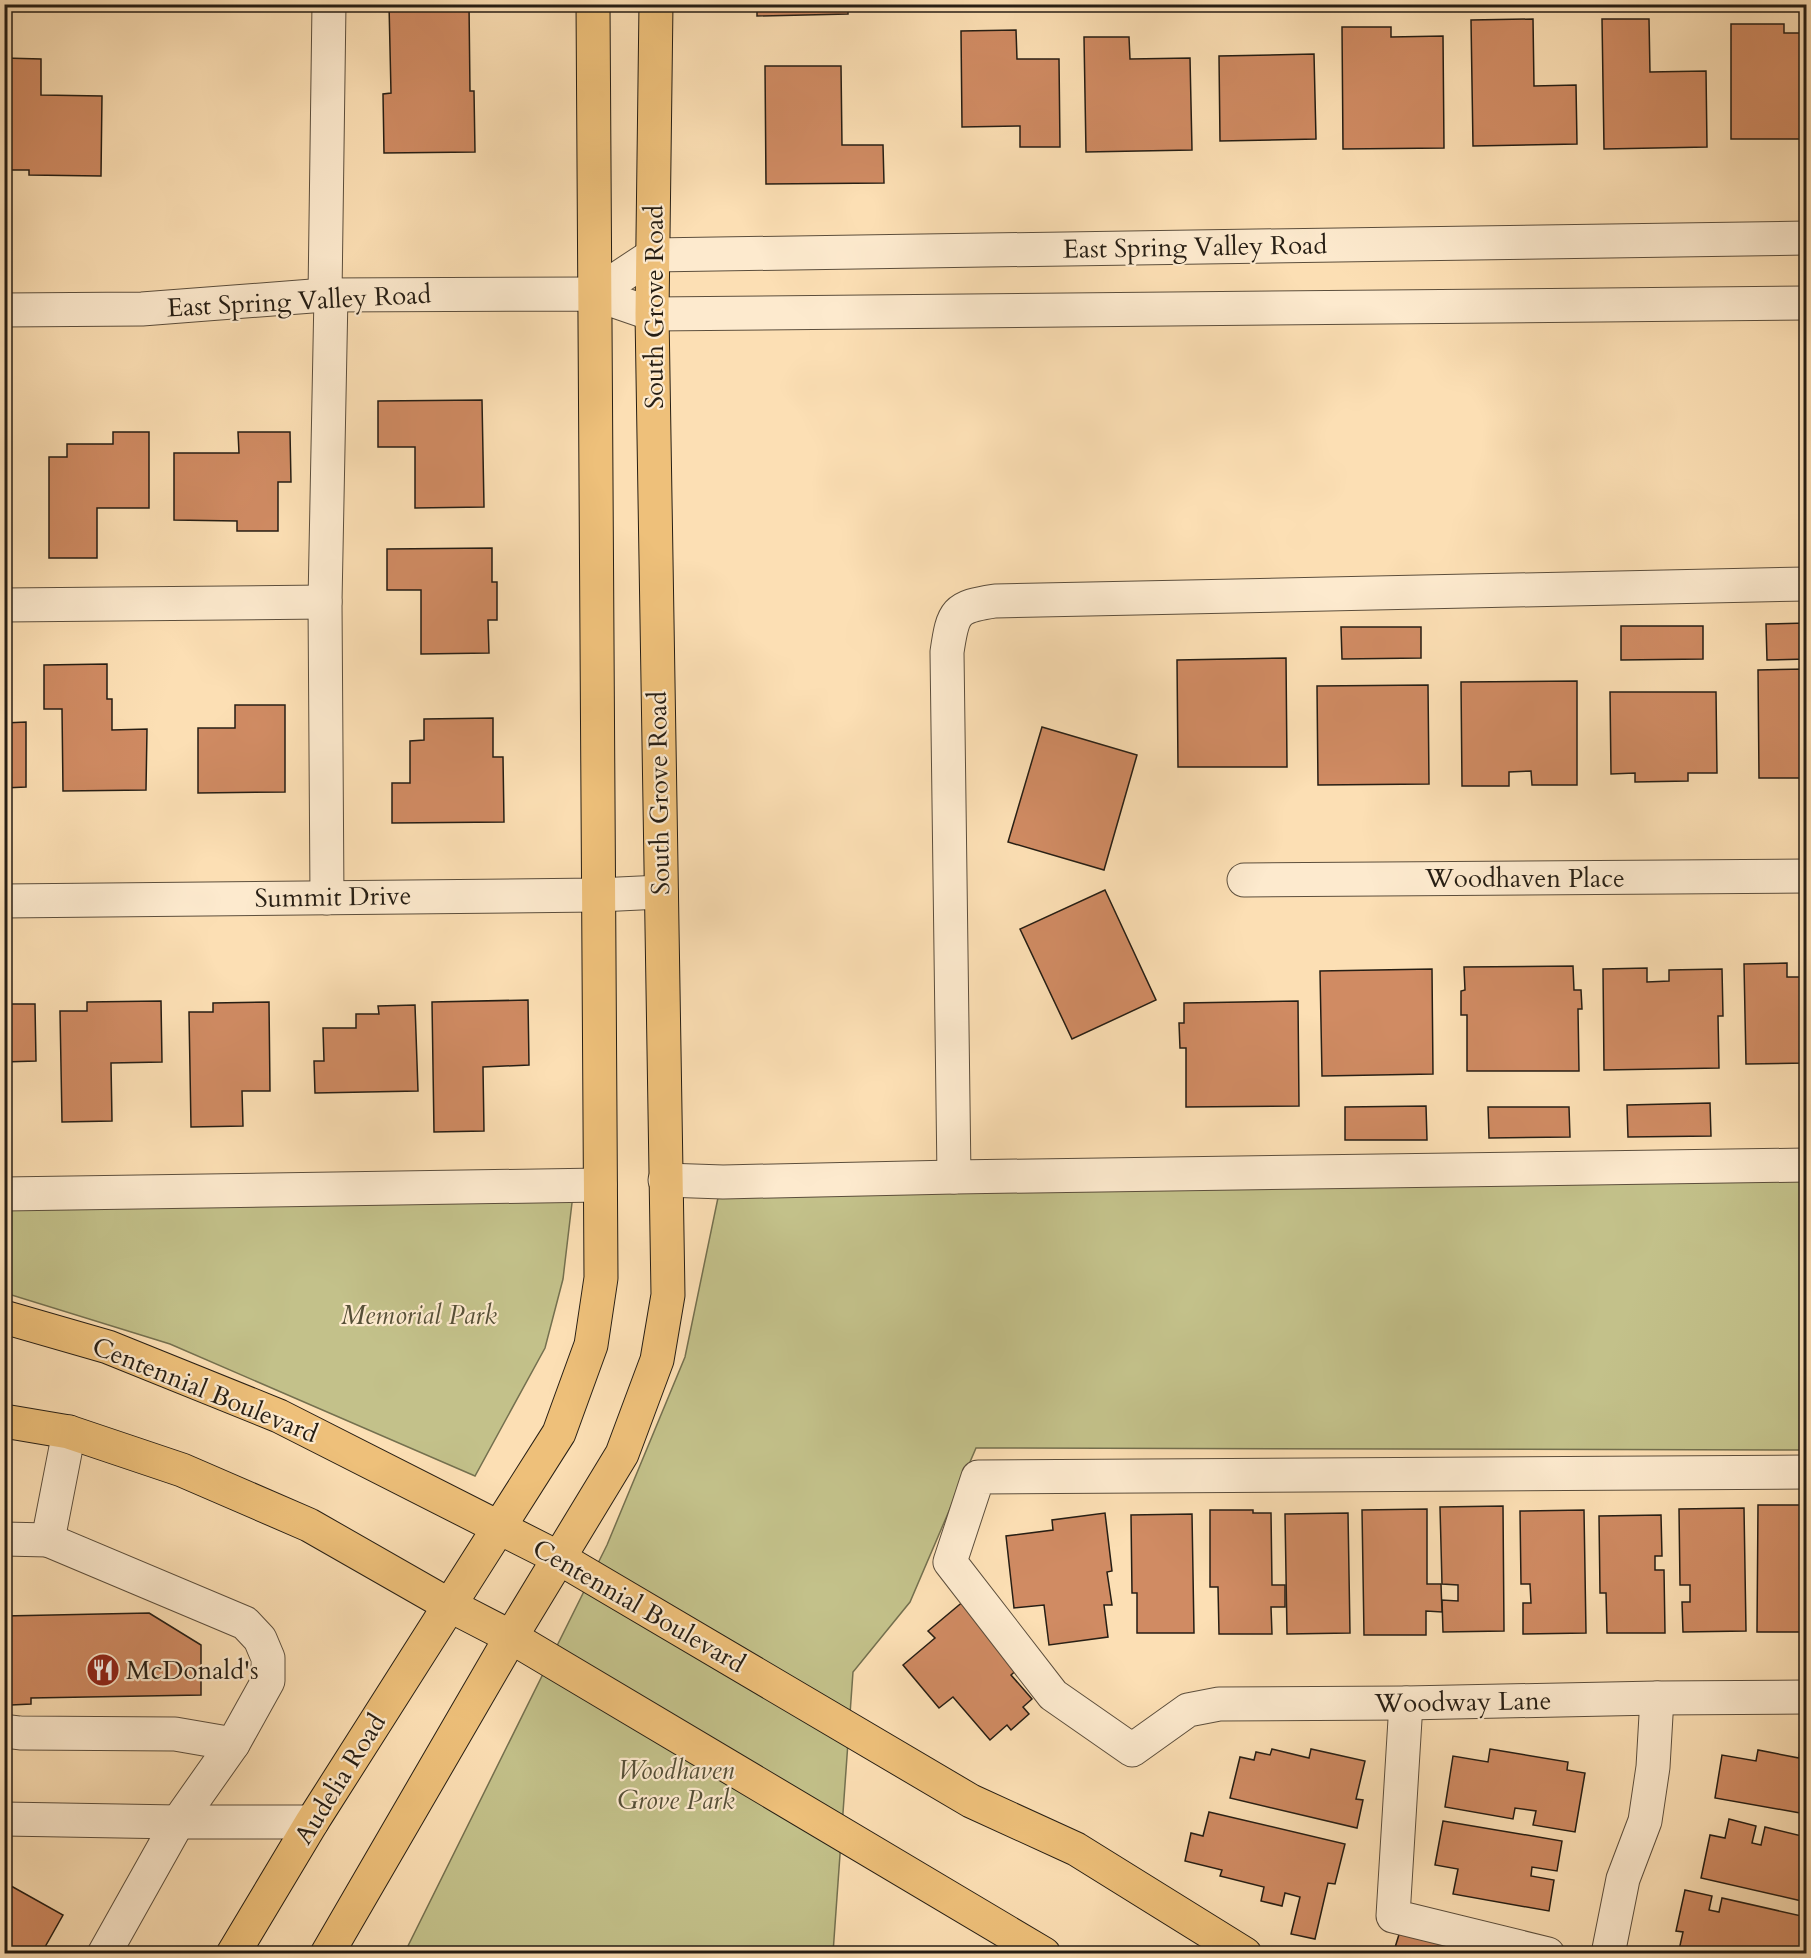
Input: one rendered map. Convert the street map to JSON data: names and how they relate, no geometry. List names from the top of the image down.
{
  "streets": {
    "main road": ["South Grove Road", "Centennial Boulevard", "Audelia Road"],
    "street": [
      "East Spring Valley Road",
      "Woodhaven Place",
      "Summit Drive",
      "Woodway Lane"
    ]
  },
  "crossings": [
    ["East Spring Valley Road", "South Grove Road"],
    ["South Grove Road", "Summit Drive"],
    ["South Grove Road", "Centennial Boulevard"],
    ["Centennial Boulevard", "Audelia Road"]
  ],
  "parks": ["Memorial Park", "Woodhaven Grove Park"],
  "places": {
    "restaurant": ["McDonald's"]
  }
}
